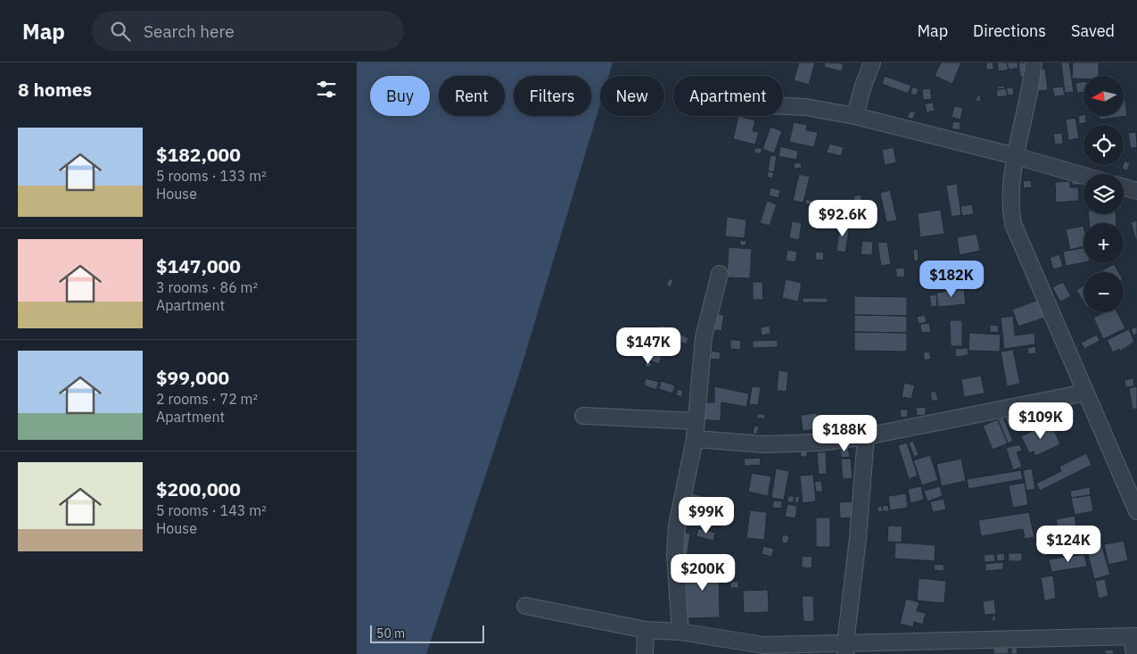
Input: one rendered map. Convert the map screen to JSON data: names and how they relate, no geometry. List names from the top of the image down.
{
  "scale_bar": "50 m",
  "north": "left",
  "page": {
    "header": "Map",
    "search": "Search here",
    "nav": ["Map", "Directions", "Saved"],
    "heading": "8 homes",
    "map_buttons": ["+", "−"],
    "chip": [
      "Buy",
      "Rent",
      "Filters",
      "New",
      "Apartment"
    ],
    "list": [
      {
        "name": "$182,000",
        "note": "5 rooms · 133 m² · House"
      },
      {
        "name": "$147,000",
        "note": "3 rooms · 86 m² · Apartment"
      },
      {
        "name": "$99,000",
        "note": "2 rooms · 72 m² · Apartment"
      },
      {
        "name": "$200,000",
        "note": "5 rooms · 143 m² · House"
      }
    ],
    "price": [
      "$92.6K",
      "$182K",
      "$147K",
      "$109K",
      "$188K",
      "$99K",
      "$124K",
      "$200K"
    ],
    "scale": "50 m"
  }
}
